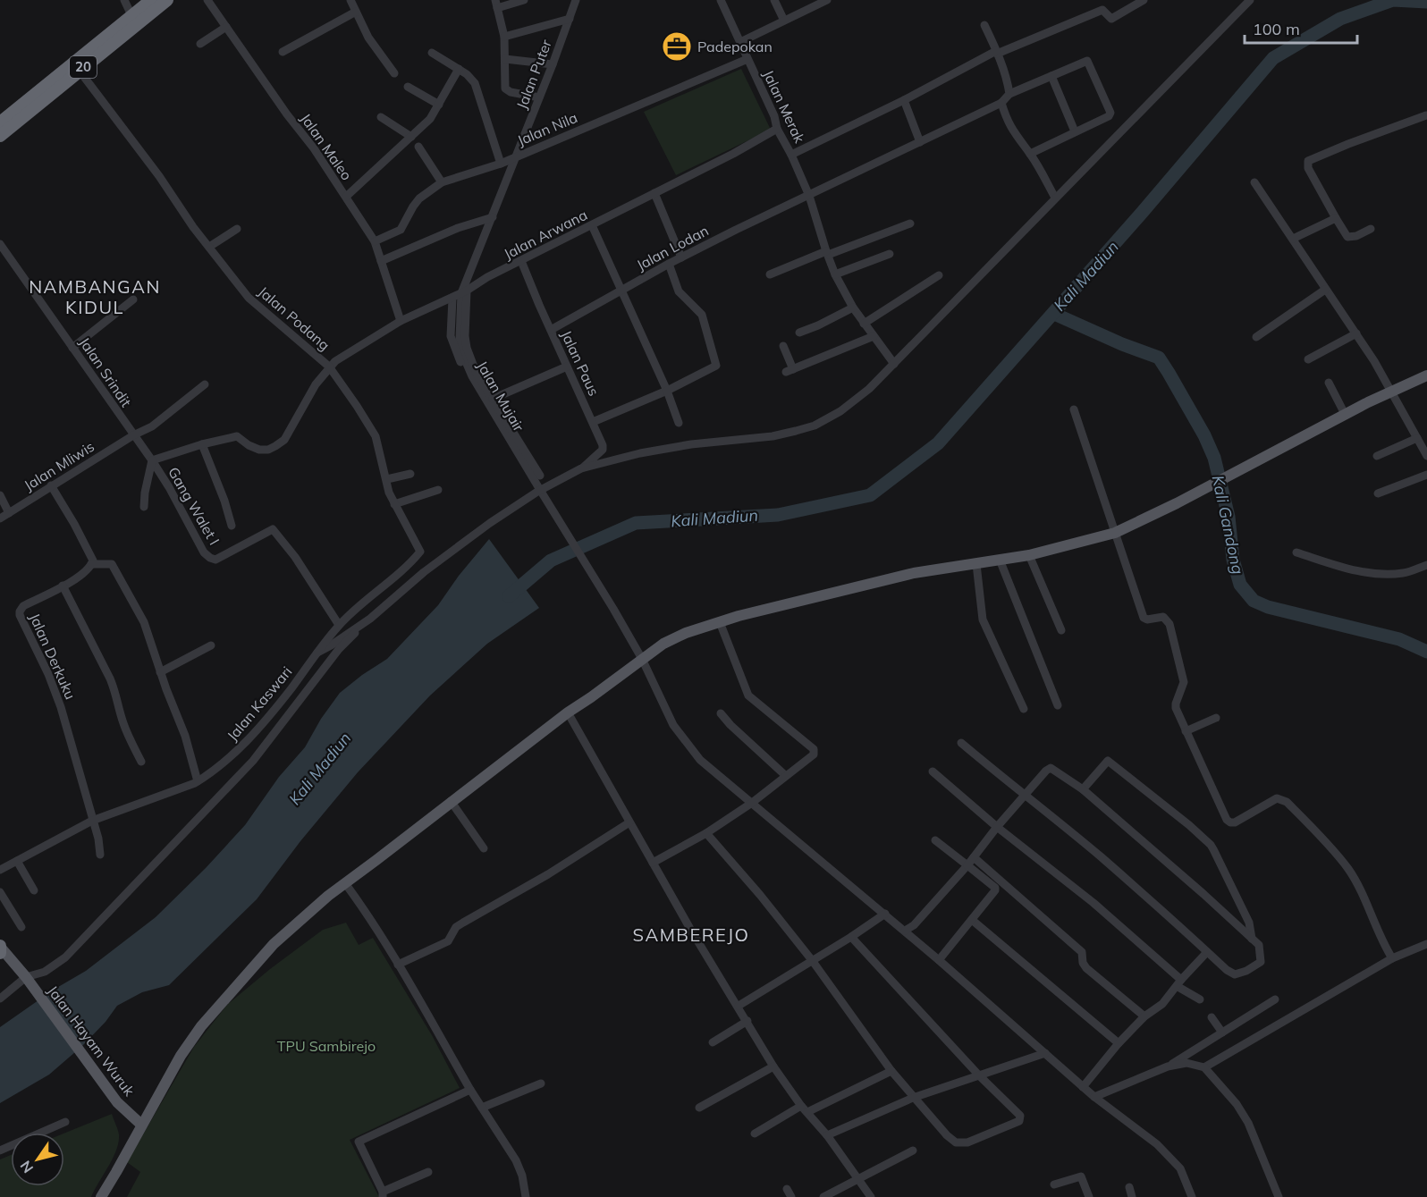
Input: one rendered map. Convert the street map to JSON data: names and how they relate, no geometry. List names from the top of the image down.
{
  "streets": {
    "highway": ["20"],
    "main road": ["Jalan Hayam Wuruk"],
    "street": [
      "Jalan Puter",
      "Jalan Merak",
      "Jalan Nila",
      "Jalan Maleo",
      "Jalan Arwana",
      "Jalan Lodan",
      "Jalan Podang",
      "Jalan Paus",
      "Jalan Srindit",
      "Jalan Mujair",
      "Jalan Mliwis",
      "Gang Walet I",
      "Jalan Derkuku",
      "Jalan Kaswari"
    ]
  },
  "crossings": [
    ["20", "Jalan Podang"],
    ["Jalan Puter", "Jalan Nila"],
    ["Jalan Puter", "Jalan Mujair"],
    ["Jalan Merak", "Jalan Nila"],
    ["Jalan Merak", "Jalan Arwana"],
    ["Jalan Merak", "Jalan Lodan"],
    ["Jalan Nila", "Jalan Maleo"],
    ["Jalan Nila", "Jalan Mujair"],
    ["Jalan Maleo", "Jalan Arwana"],
    ["Jalan Arwana", "Jalan Podang"],
    ["Jalan Arwana", "Jalan Paus"],
    ["Jalan Arwana", "Jalan Mujair"],
    ["Jalan Lodan", "Jalan Paus"],
    ["Jalan Podang", "Jalan Kaswari"],
    ["Jalan Srindit", "Jalan Mliwis"],
    ["Jalan Srindit", "Gang Walet I"],
    ["Gang Walet I", "Jalan Kaswari"],
    ["Jalan Derkuku", "Jalan Kaswari"]
  ],
  "districts": ["NAMBANGAN KIDUL", "SAMBEREJO"],
  "water": ["Kali Madiun", "Kali Gandong"],
  "parks": ["TPU Sambirejo"],
  "places": {
    "office": ["Padepokan"]
  },
  "scale_bar": "100 m",
  "north": "bottom left"
}
